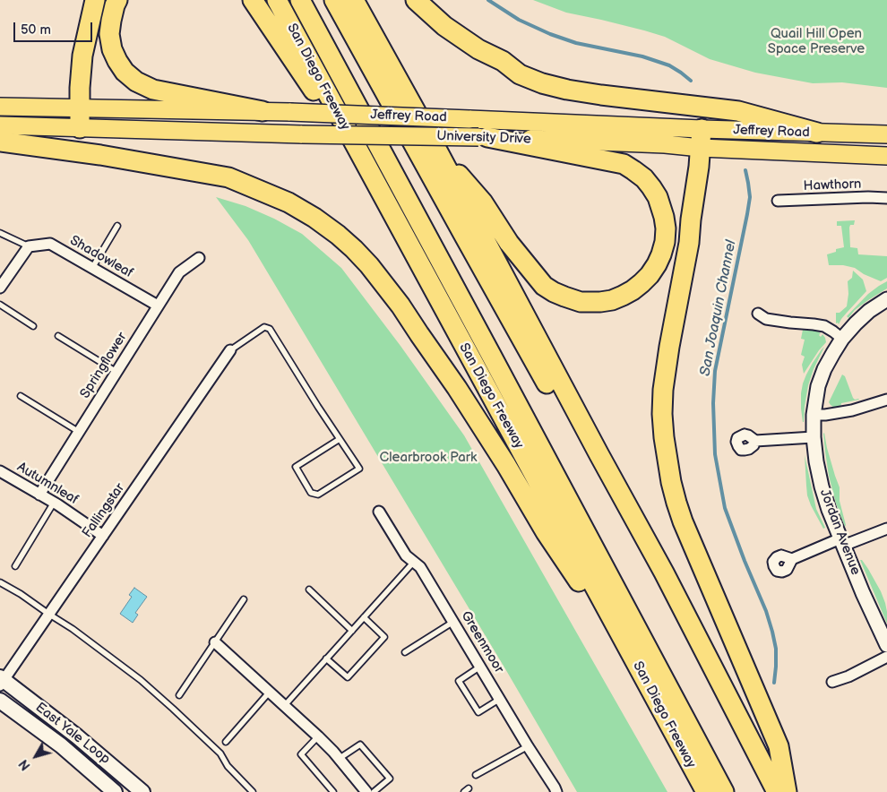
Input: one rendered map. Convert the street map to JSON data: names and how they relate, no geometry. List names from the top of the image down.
{
  "streets": {
    "highway": ["San Diego Freeway"],
    "main road": ["Jeffrey Road", "University Drive", "East Yale Loop"],
    "street": [
      "Hawthorn",
      "Shadowleaf",
      "Springflower",
      "Autumnleaf",
      "Fallingstar",
      "Jordan Avenue",
      "Greenmoor"
    ]
  },
  "crossings": [
    ["Jeffrey Road", "University Drive"],
    ["Shadowleaf", "Springflower"],
    ["Springflower", "Autumnleaf"],
    ["Autumnleaf", "Fallingstar"],
    ["Fallingstar", "East Yale Loop"]
  ],
  "water": ["San Joaquin Channel"],
  "parks": ["Quail Hill Open Space Preserve", "Clearbrook Park"],
  "scale_bar": "50 m",
  "north": "bottom left"
}
